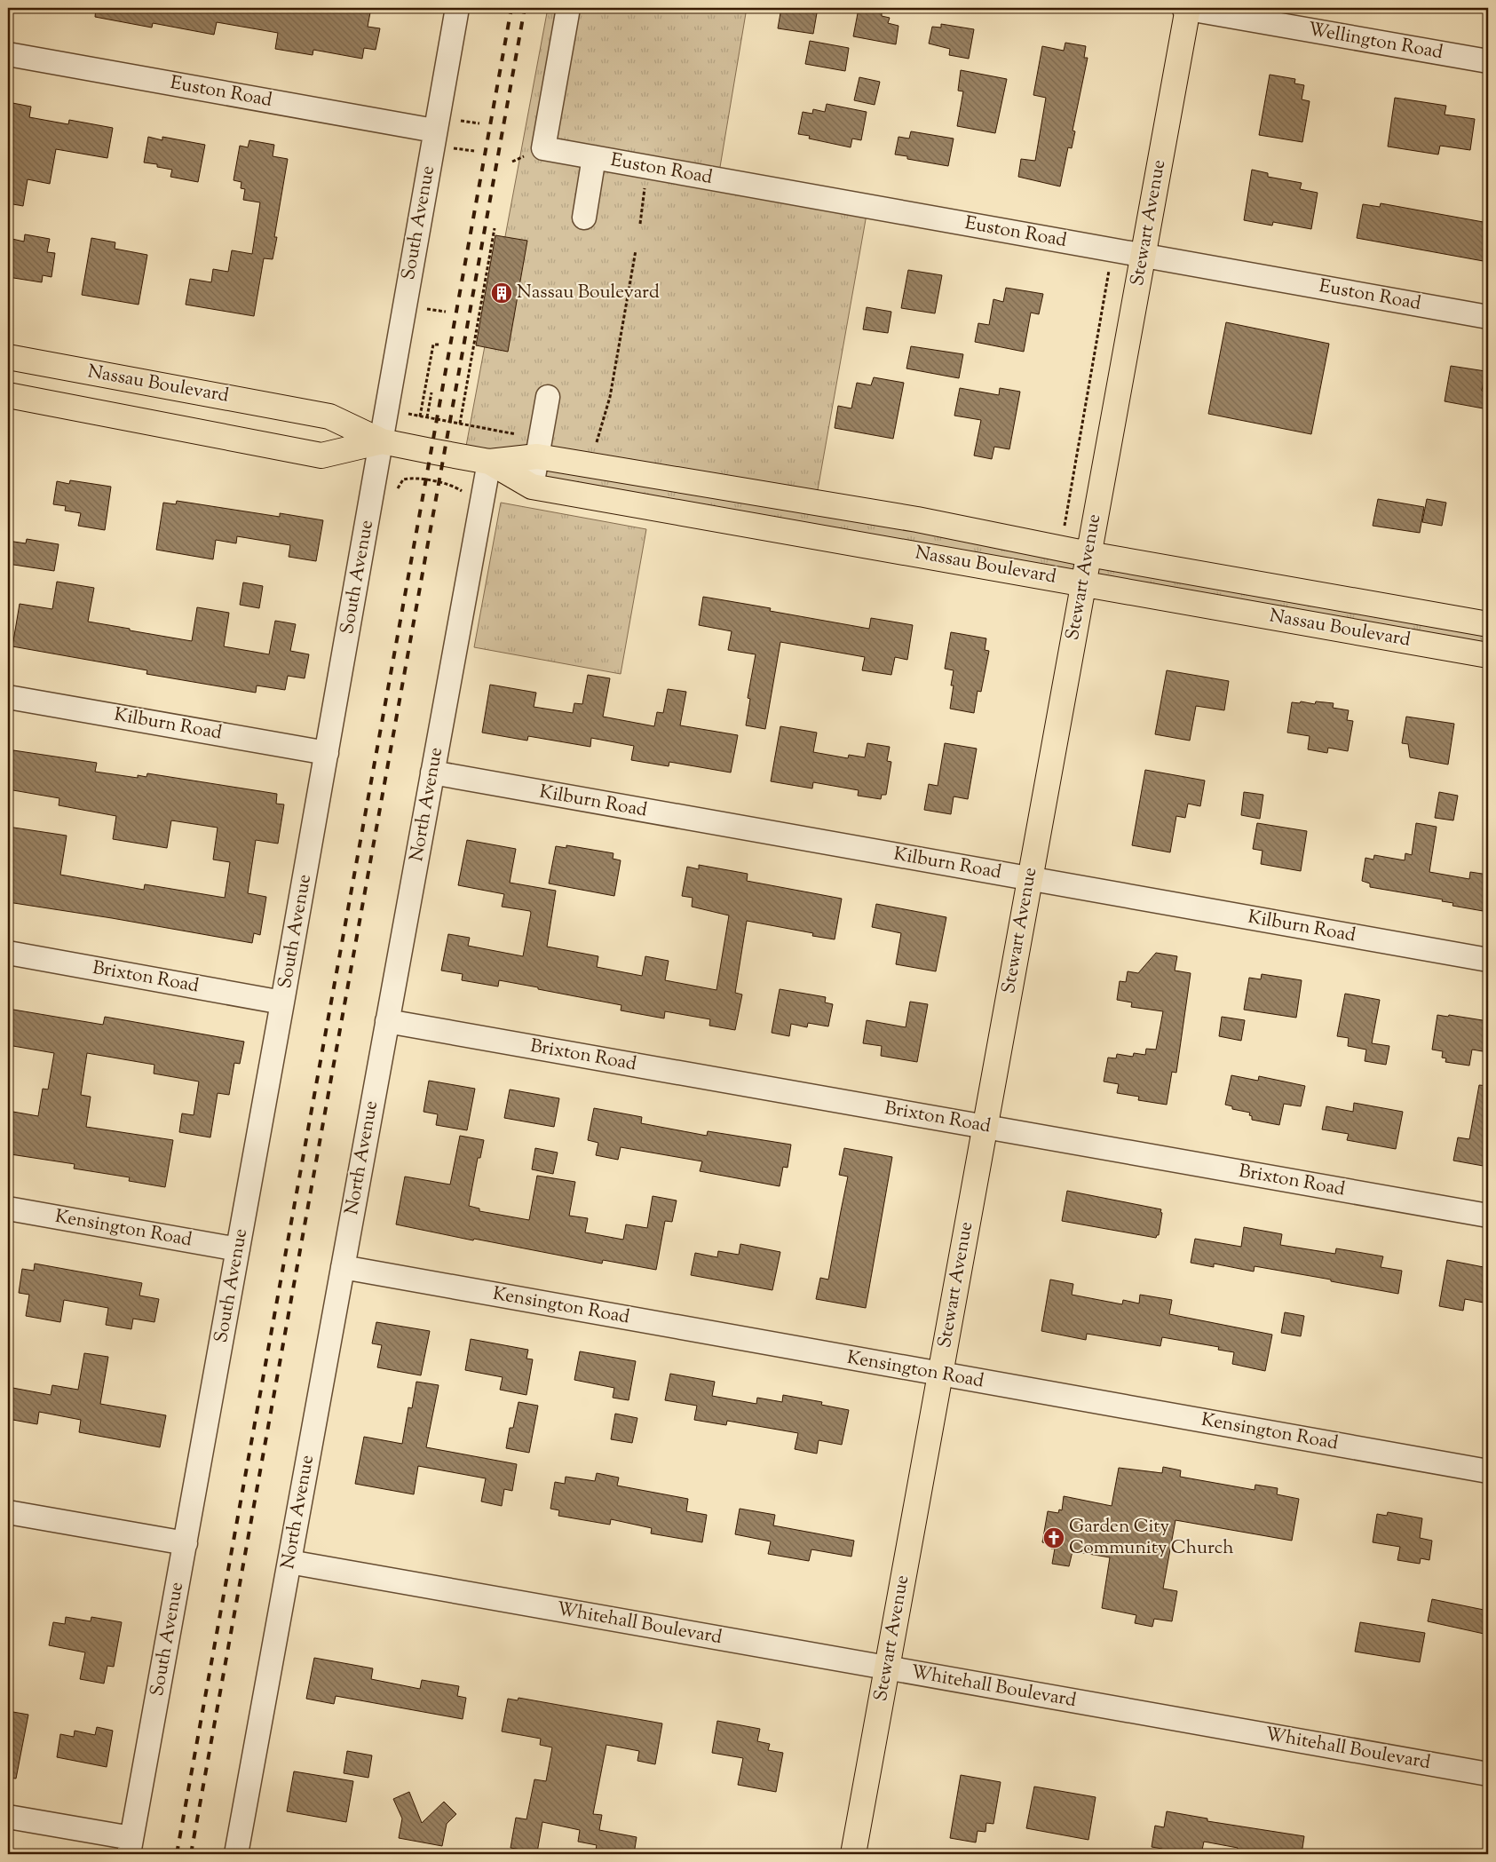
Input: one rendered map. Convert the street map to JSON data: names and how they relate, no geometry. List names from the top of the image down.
{
  "streets": {
    "main road": ["Stewart Avenue", "Nassau Boulevard"],
    "street": [
      "Wellington Road",
      "Euston Road",
      "South Avenue",
      "Kilburn Road",
      "North Avenue",
      "Brixton Road",
      "Kensington Road",
      "Whitehall Boulevard"
    ]
  },
  "crossings": [
    ["Wellington Road", "Stewart Avenue"],
    ["Euston Road", "South Avenue"],
    ["Euston Road", "Stewart Avenue"],
    ["South Avenue", "Nassau Boulevard"],
    ["South Avenue", "Kilburn Road"],
    ["South Avenue", "Brixton Road"],
    ["South Avenue", "Kensington Road"],
    ["Stewart Avenue", "Nassau Boulevard"],
    ["Stewart Avenue", "Kilburn Road"],
    ["Stewart Avenue", "Brixton Road"],
    ["Stewart Avenue", "Kensington Road"],
    ["Stewart Avenue", "Whitehall Boulevard"],
    ["Nassau Boulevard", "North Avenue"],
    ["Kilburn Road", "North Avenue"],
    ["North Avenue", "Brixton Road"],
    ["North Avenue", "Kensington Road"],
    ["North Avenue", "Whitehall Boulevard"]
  ],
  "places": {
    "building": ["Nassau Boulevard"],
    "church": ["Garden City Community Church"]
  }
}
